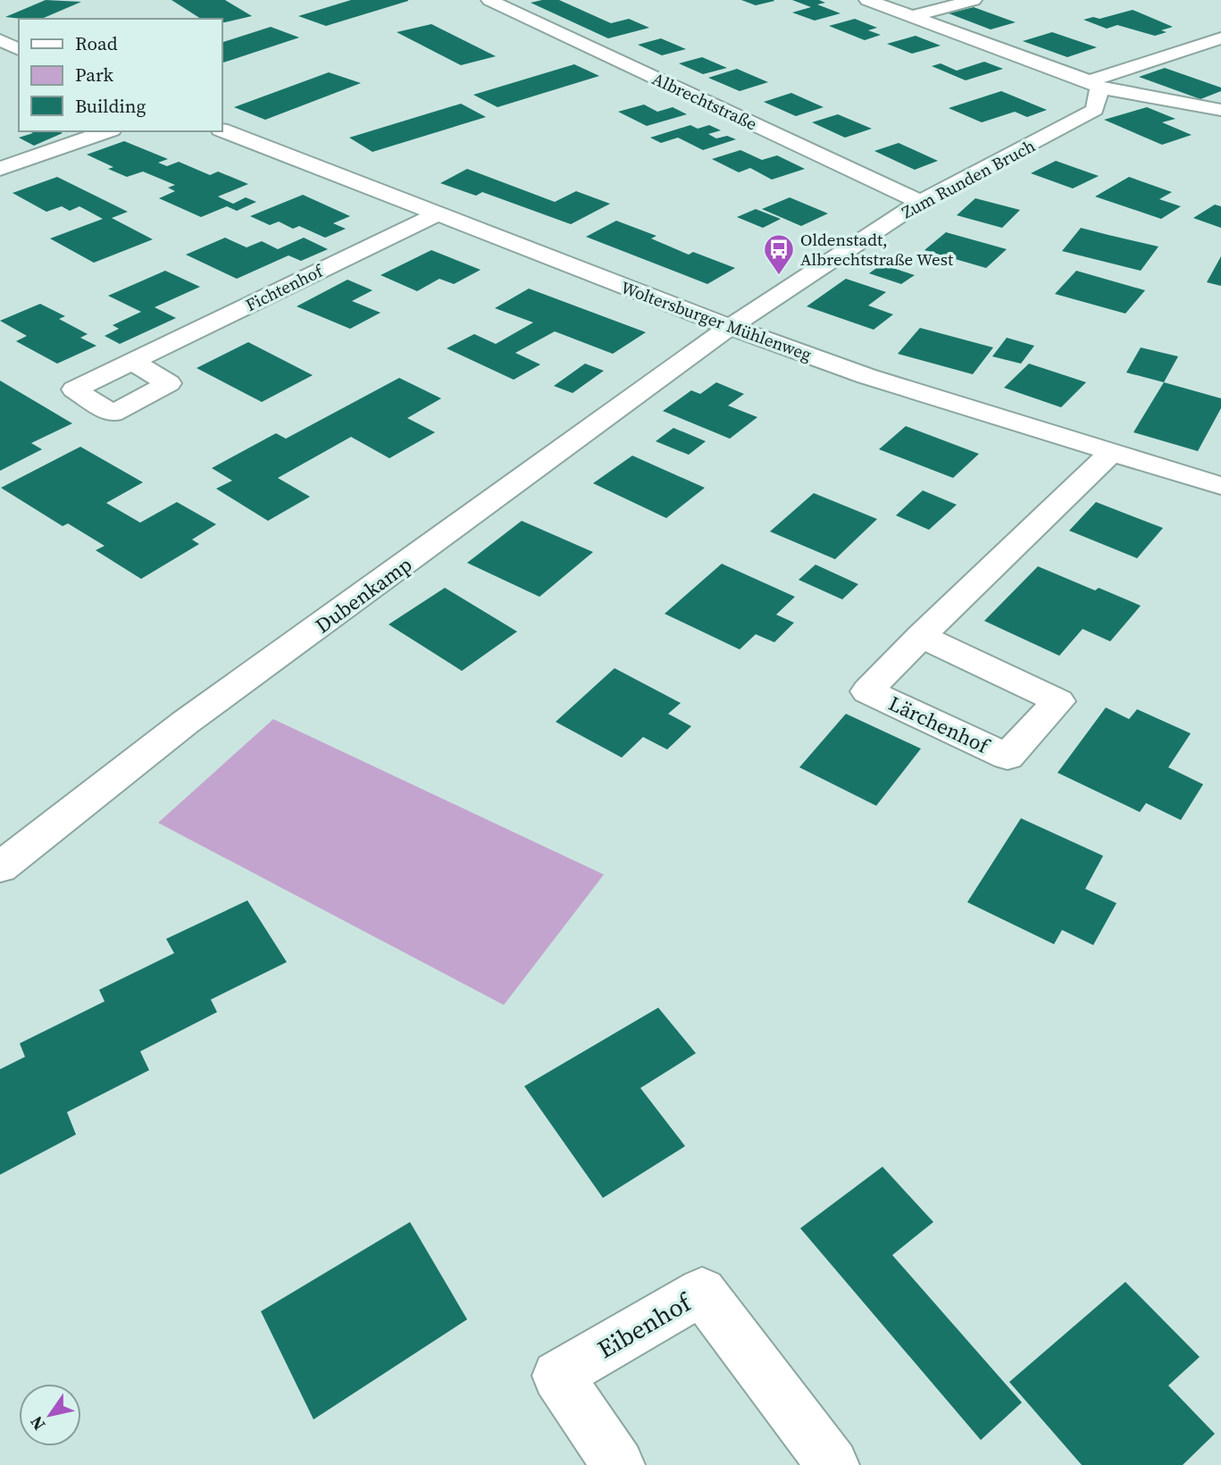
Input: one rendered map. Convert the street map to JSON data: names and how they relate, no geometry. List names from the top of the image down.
{
  "streets": {
    "street": [
      "Albrechtstraße",
      "Zum Runden Bruch",
      "Fichtenhof",
      "Woltersburger Mühlenweg",
      "Dubenkamp",
      "Lärchenhof",
      "Eibenhof"
    ]
  },
  "crossings": [
    ["Albrechtstraße", "Zum Runden Bruch"],
    ["Zum Runden Bruch", "Woltersburger Mühlenweg"],
    ["Zum Runden Bruch", "Dubenkamp"],
    ["Fichtenhof", "Woltersburger Mühlenweg"],
    ["Woltersburger Mühlenweg", "Dubenkamp"],
    ["Woltersburger Mühlenweg", "Lärchenhof"]
  ],
  "places": {
    "bus stop": ["Oldenstadt, Albrechtstraße West"]
  },
  "legend": ["Road", "Park", "Building"],
  "north": "bottom left"
}
